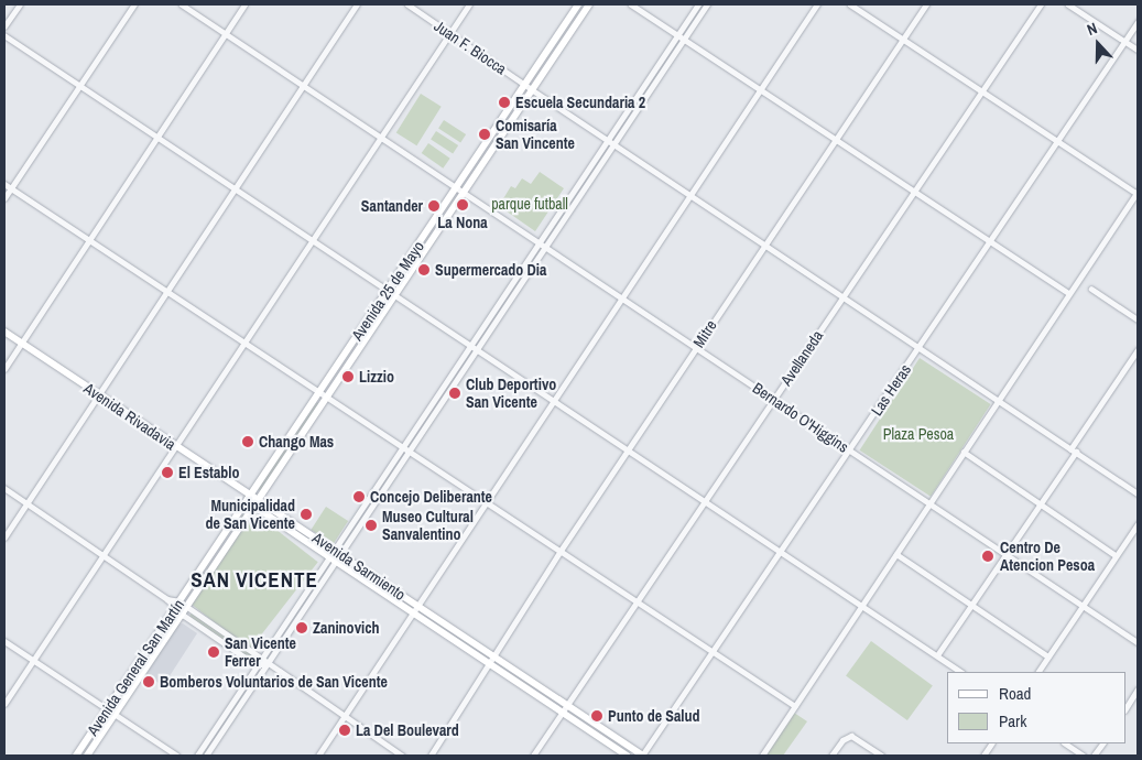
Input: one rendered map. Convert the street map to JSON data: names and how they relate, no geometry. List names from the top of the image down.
{
  "streets": {
    "main road": [
      "Avenida 25 de Mayo",
      "Avenida Rivadavia",
      "Avenida Sarmiento",
      "Avenida General San Martín"
    ],
    "street": [
      "Juan F. Biocca",
      "Mitre",
      "Avellaneda",
      "Las Heras",
      "Bernardo O'Higgins"
    ]
  },
  "crossings": [
    ["Juan F. Biocca", "Avenida 25 de Mayo"],
    ["Avenida 25 de Mayo", "Avenida Rivadavia"],
    ["Avenida 25 de Mayo", "Bernardo O'Higgins"],
    ["Avenida 25 de Mayo", "Avenida Sarmiento"],
    ["Avenida 25 de Mayo", "Avenida General San Martín"],
    ["Mitre", "Bernardo O'Higgins"],
    ["Mitre", "Avenida Sarmiento"],
    ["Avellaneda", "Bernardo O'Higgins"],
    ["Avellaneda", "Avenida Sarmiento"],
    ["Las Heras", "Bernardo O'Higgins"],
    ["Las Heras", "Avenida Sarmiento"],
    ["Avenida Rivadavia", "Avenida Sarmiento"],
    ["Avenida Rivadavia", "Avenida General San Martín"],
    ["Avenida Sarmiento", "Avenida General San Martín"]
  ],
  "districts": ["SAN VICENTE"],
  "parks": ["parque futball", "Plaza Pesoa"],
  "places": [
    "Escuela Secundaria 2",
    "Comisaría San Vincente",
    "La Nona",
    "Santander",
    "Supermercado Dia",
    "Lizzio",
    "Club Deportivo San Vicente",
    "Chango Mas",
    "El Establo",
    "Concejo Deliberante",
    "Municipalidad de San Vicente",
    "Museo Cultural Sanvalentino",
    "Centro De Atencion Pesoa",
    "Zaninovich",
    "San Vicente Ferrer",
    "Bomberos Voluntarios de San Vicente",
    "Punto de Salud",
    "La Del Boulevard"
  ],
  "legend": ["Road", "Park"],
  "north": "top"
}
